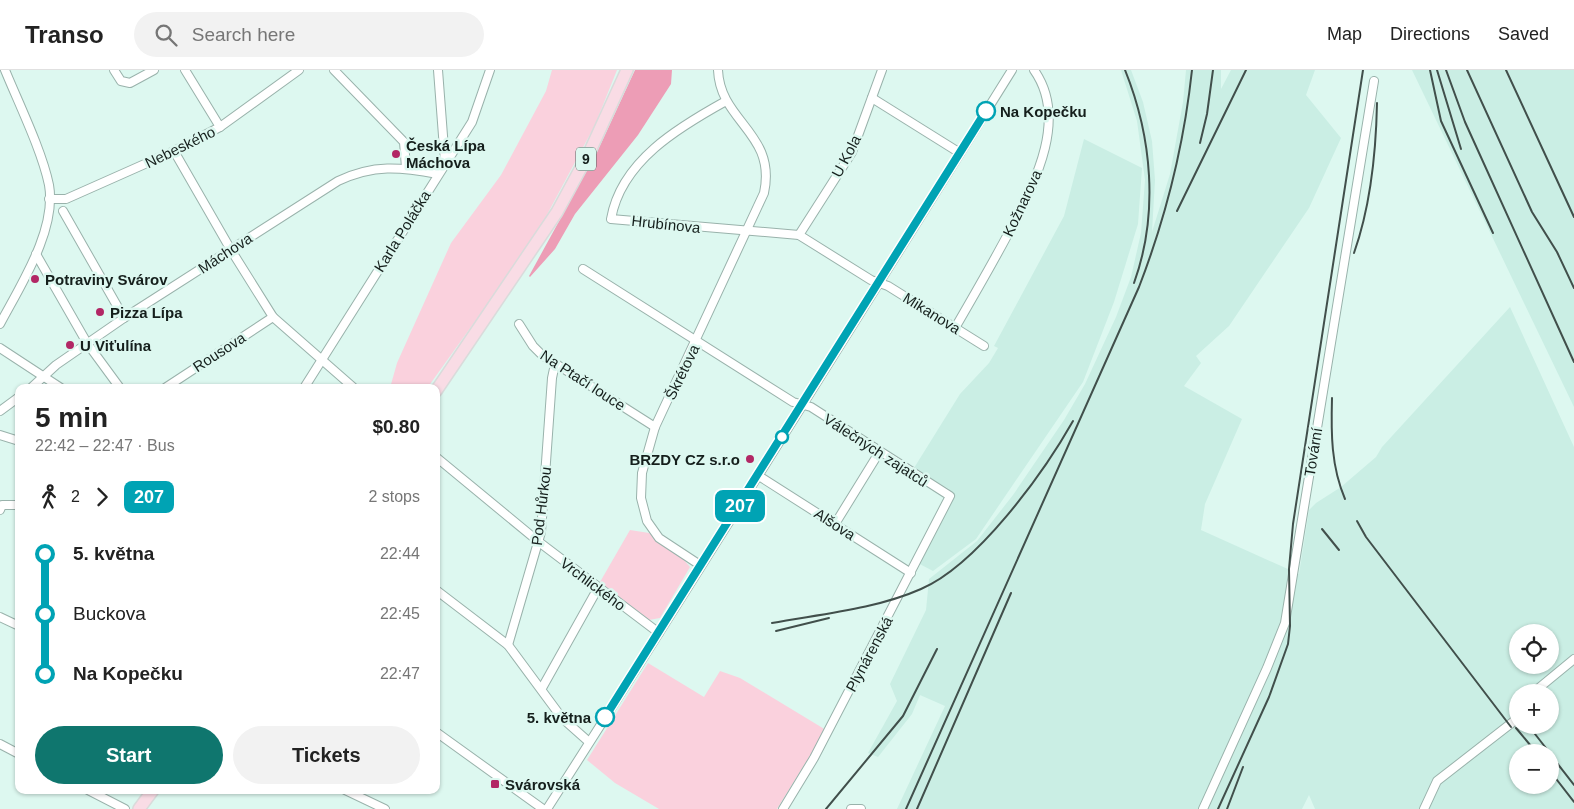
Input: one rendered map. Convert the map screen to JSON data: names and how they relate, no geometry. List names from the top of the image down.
{
  "streets": {
    "main road": ["9"],
    "street": [
      "Nebeského",
      "U Kola",
      "Kožnarova",
      "Hrubínova",
      "Karla Poláčka",
      "Máchova",
      "Mikanova",
      "Rousova",
      "Škrétova",
      "Na Ptačí louce",
      "Válečných zajatců",
      "Tovární",
      "Pod Hůrkou",
      "Alšova",
      "Vrchlického",
      "Plynárenská"
    ]
  },
  "crossings": [
    ["U Kola", "Hrubínova"],
    ["Kožnarova", "Mikanova"],
    ["Hrubínova", "Mikanova"],
    ["Hrubínova", "Škrétova"],
    ["Karla Poláčka", "Máchova"],
    ["Škrétova", "Na Ptačí louce"],
    ["Škrétova", "Válečných zajatců"],
    ["Na Ptačí louce", "Pod Hůrkou"],
    ["Válečných zajatců", "Plynárenská"],
    ["Pod Hůrkou", "Vrchlického"],
    ["Alšova", "Plynárenská"]
  ],
  "places": {
    "other": [
      "Na Kopečku",
      "Česká Lípa Máchova",
      "Potraviny Svárov",
      "Pizza Lípa",
      "U Viťulína",
      "BRZDY CZ s.r.o",
      "5. května"
    ],
    "transit": ["Svárovská"]
  },
  "lines": ["bus line 207"],
  "page": {
    "header": "Transo",
    "search": "Search here",
    "nav": ["Map", "Directions", "Saved"],
    "on_map": "207",
    "heading": ["5 min", "22:42 – 22:47 · Bus", "$0.80"],
    "legs": ["2", "207", "2 stops"],
    "list": [
      {
        "name": "5. května",
        "value": "22:44"
      },
      {
        "name": "Buckova",
        "value": "22:45"
      },
      {
        "name": "Na Kopečku",
        "value": "22:47"
      }
    ],
    "map_buttons": ["+", "−"],
    "buttons": ["Start", "Tickets"]
  }
}
